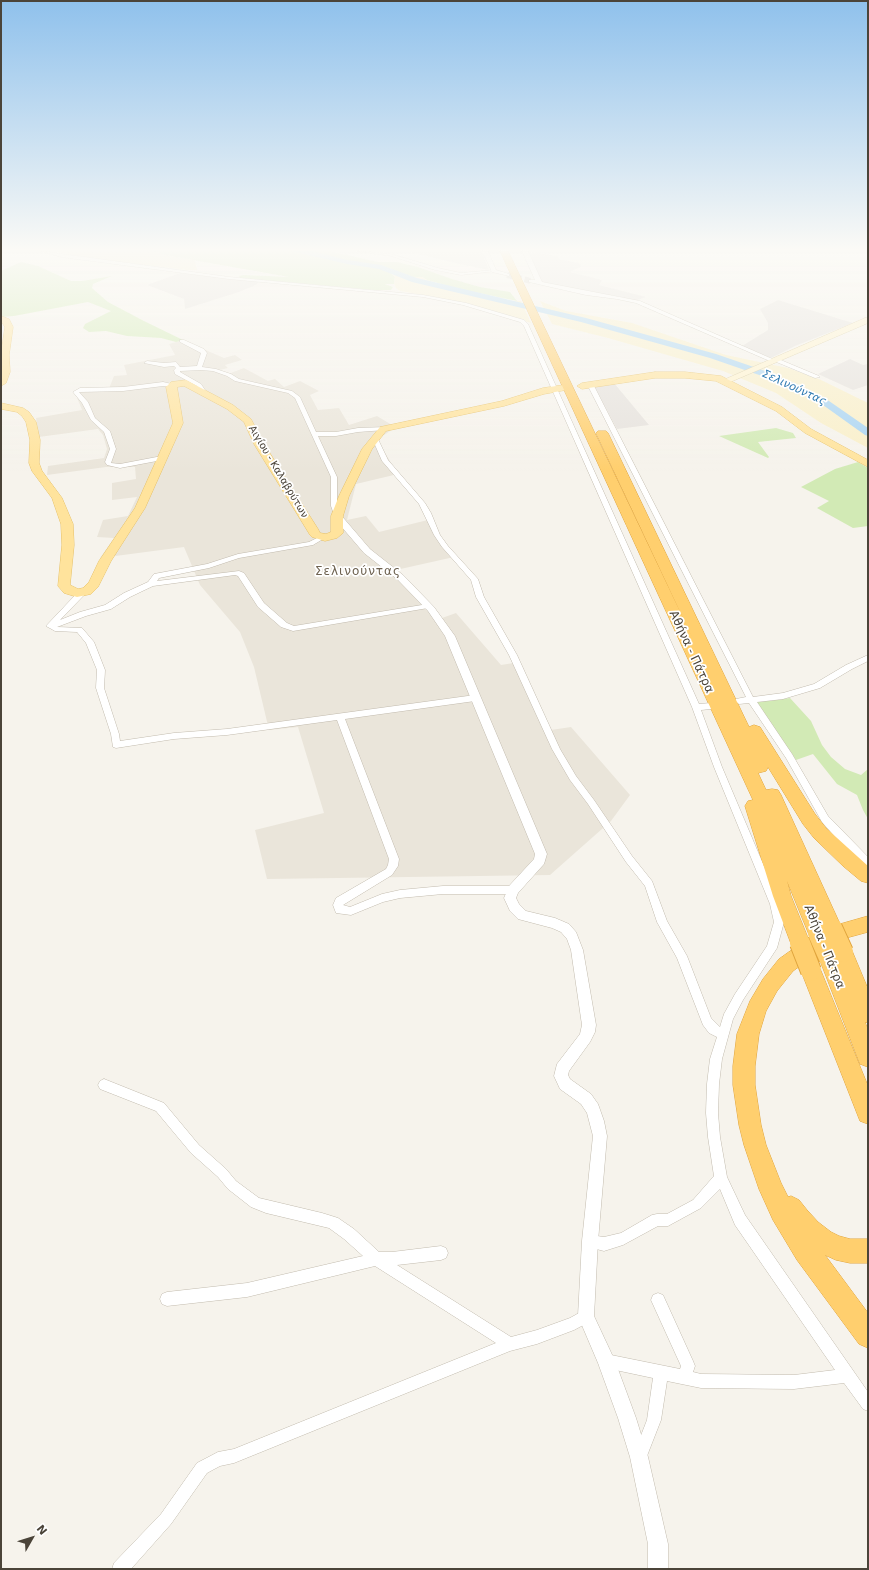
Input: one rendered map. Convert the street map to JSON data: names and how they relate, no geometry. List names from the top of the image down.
{
  "streets": {
    "highway": ["Αθήνα - Πάτρα"],
    "main road": ["Αιγίου - Καλαβρύτων"]
  },
  "districts": ["Σελινούντας"],
  "water": ["Σελινούντας"],
  "north": "top right"
}
